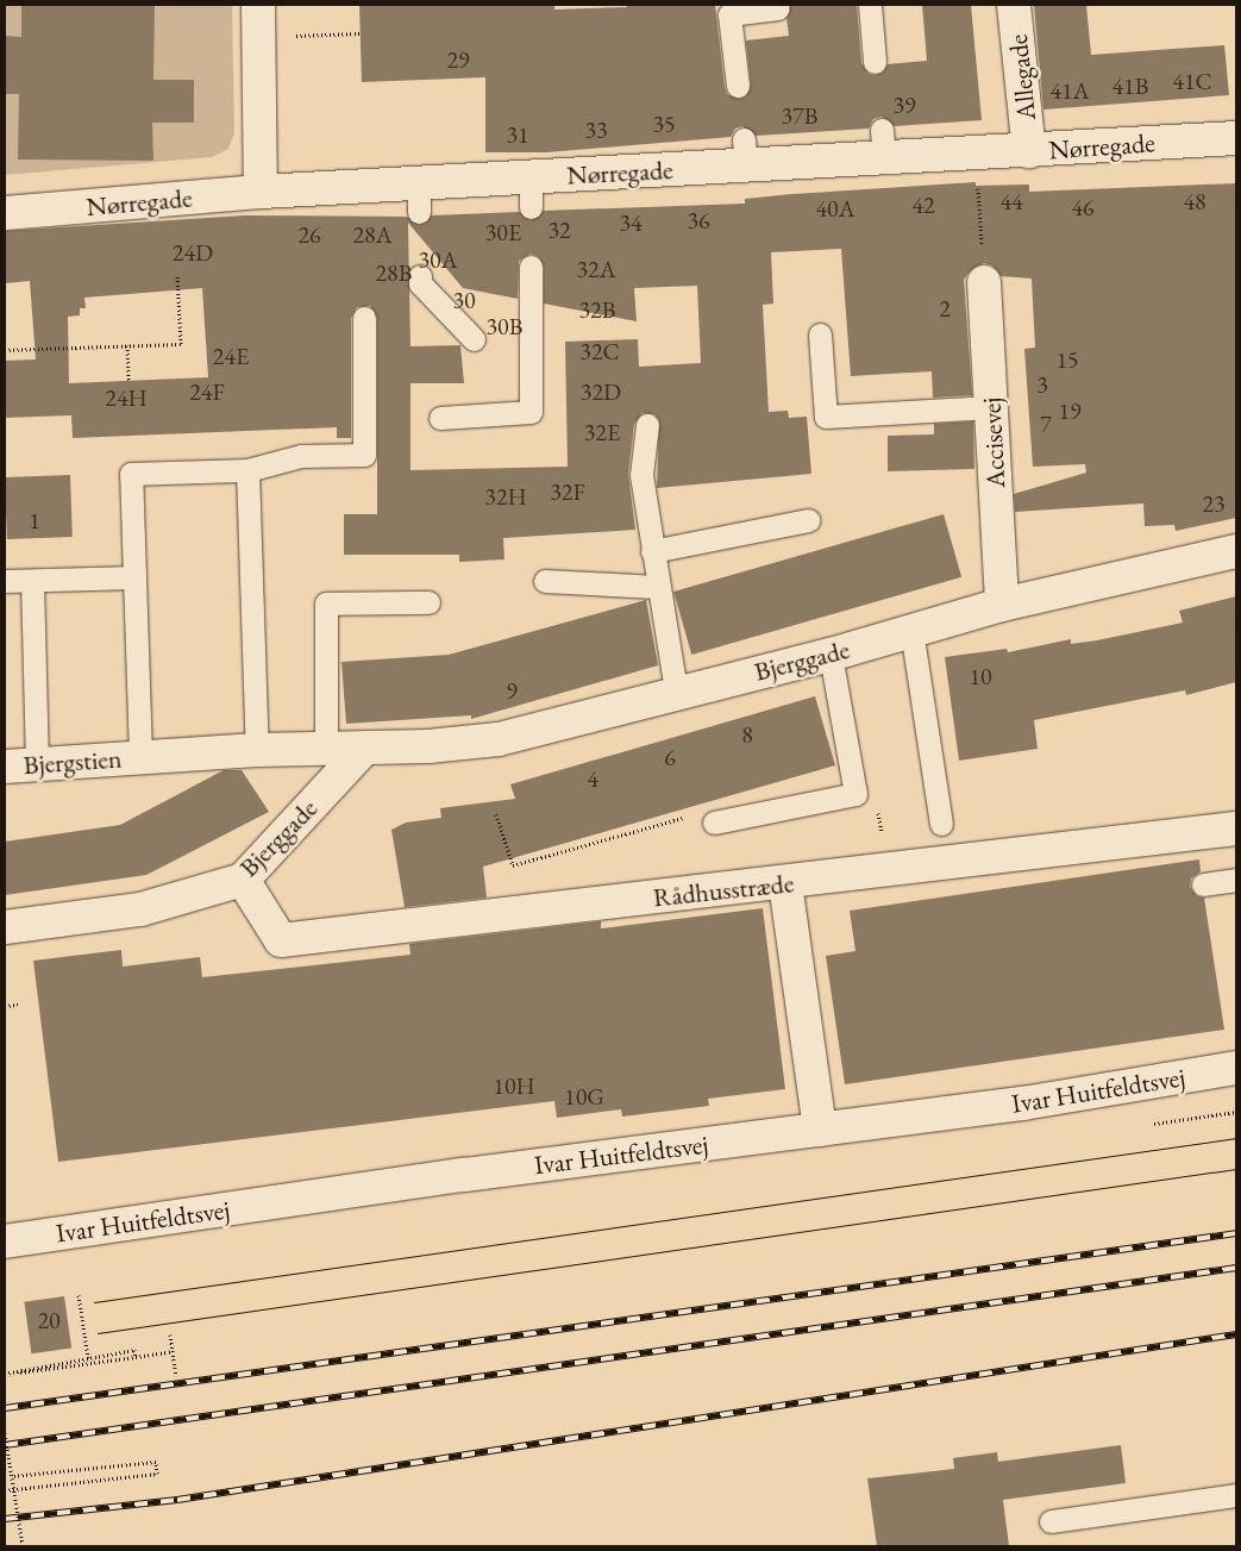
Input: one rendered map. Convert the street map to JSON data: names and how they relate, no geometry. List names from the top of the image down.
{
  "streets": {
    "street": [
      "Allegade",
      "Nørregade",
      "Accisevej",
      "Bjerggade",
      "Bjergstien",
      "Rådhusstræde",
      "Ivar Huitfeldtsvej"
    ]
  },
  "crossings": [
    ["Allegade", "Nørregade"],
    ["Accisevej", "Bjerggade"],
    ["Bjerggade", "Bjergstien"],
    ["Bjerggade", "Rådhusstræde"]
  ],
  "house_numbers": [
    "29",
    "41C",
    "41B",
    "41A",
    "39",
    "37B",
    "35",
    "33",
    "31",
    "44",
    "48",
    "42",
    "46",
    "40A",
    "36",
    "34",
    "32",
    "30E",
    "26",
    "28A",
    "24D",
    "30A",
    "32A",
    "28B",
    "30",
    "2",
    "32B",
    "30B",
    "32C",
    "24E",
    "15",
    "3",
    "24F",
    "32D",
    "24H",
    "19",
    "7",
    "32E",
    "32F",
    "32H",
    "23",
    "1",
    "10",
    "9",
    "8",
    "6",
    "4",
    "10H",
    "10G",
    "20"
  ]
}
